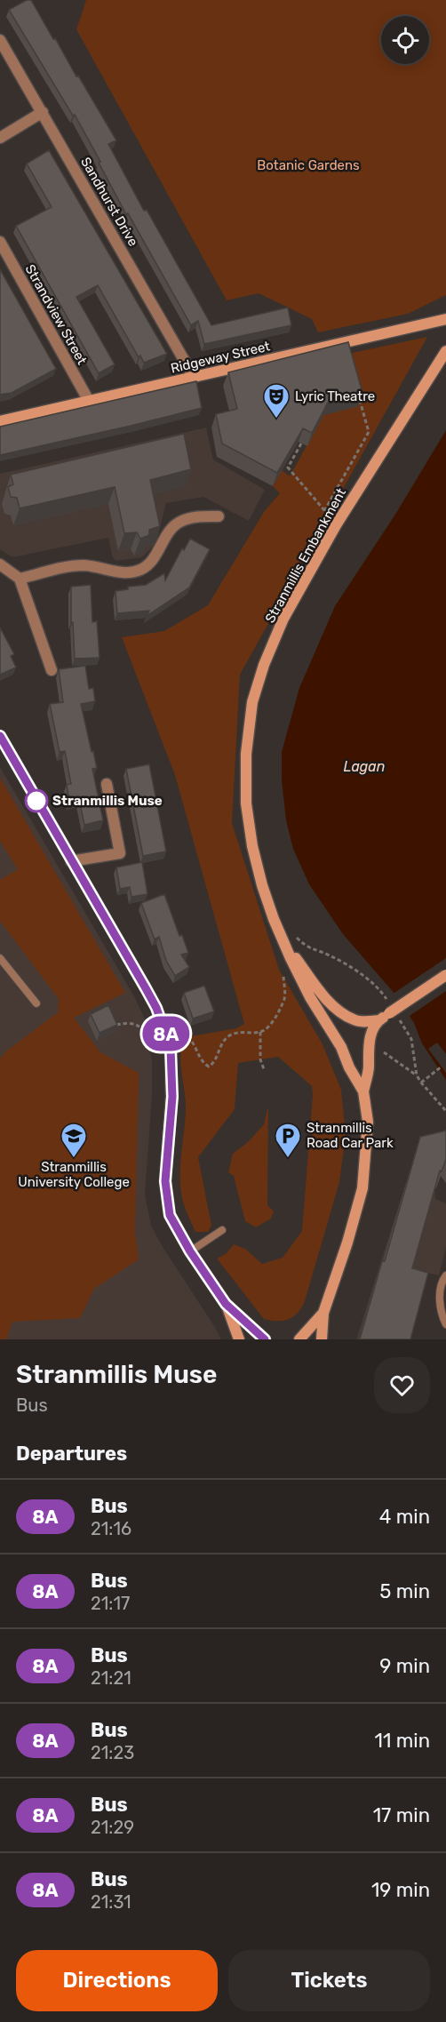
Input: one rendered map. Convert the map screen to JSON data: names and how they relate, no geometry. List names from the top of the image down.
{
  "streets": {
    "street": [
      "Sandhurst Drive",
      "Strandview Street",
      "Ridgeway Street",
      "Stranmillis Embankment"
    ]
  },
  "crossings": [
    ["Sandhurst Drive", "Ridgeway Street"],
    ["Strandview Street", "Ridgeway Street"]
  ],
  "water": ["Lagan"],
  "parks": ["Botanic Gardens"],
  "places": {
    "theatre": ["Lyric Theatre"],
    "other": ["Stranmillis Muse"],
    "school or university": ["Stranmillis University College"],
    "parking": ["Stranmillis Road Car Park"]
  },
  "lines": ["bus line 8A"],
  "page": {
    "on_map": "8A",
    "heading": [
      ["Stranmillis Muse", "Bus"],
      "Departures"
    ],
    "list": [
      {
        "mark": "8A",
        "name": "Bus",
        "note": "21:16",
        "value": "4 min"
      },
      {
        "mark": "8A",
        "name": "Bus",
        "note": "21:17",
        "value": "5 min"
      },
      {
        "mark": "8A",
        "name": "Bus",
        "note": "21:21",
        "value": "9 min"
      },
      {
        "mark": "8A",
        "name": "Bus",
        "note": "21:23",
        "value": "11 min"
      },
      {
        "mark": "8A",
        "name": "Bus",
        "note": "21:29",
        "value": "17 min"
      },
      {
        "mark": "8A",
        "name": "Bus",
        "note": "21:31",
        "value": "19 min"
      }
    ],
    "buttons": ["Directions", "Tickets"]
  }
}
